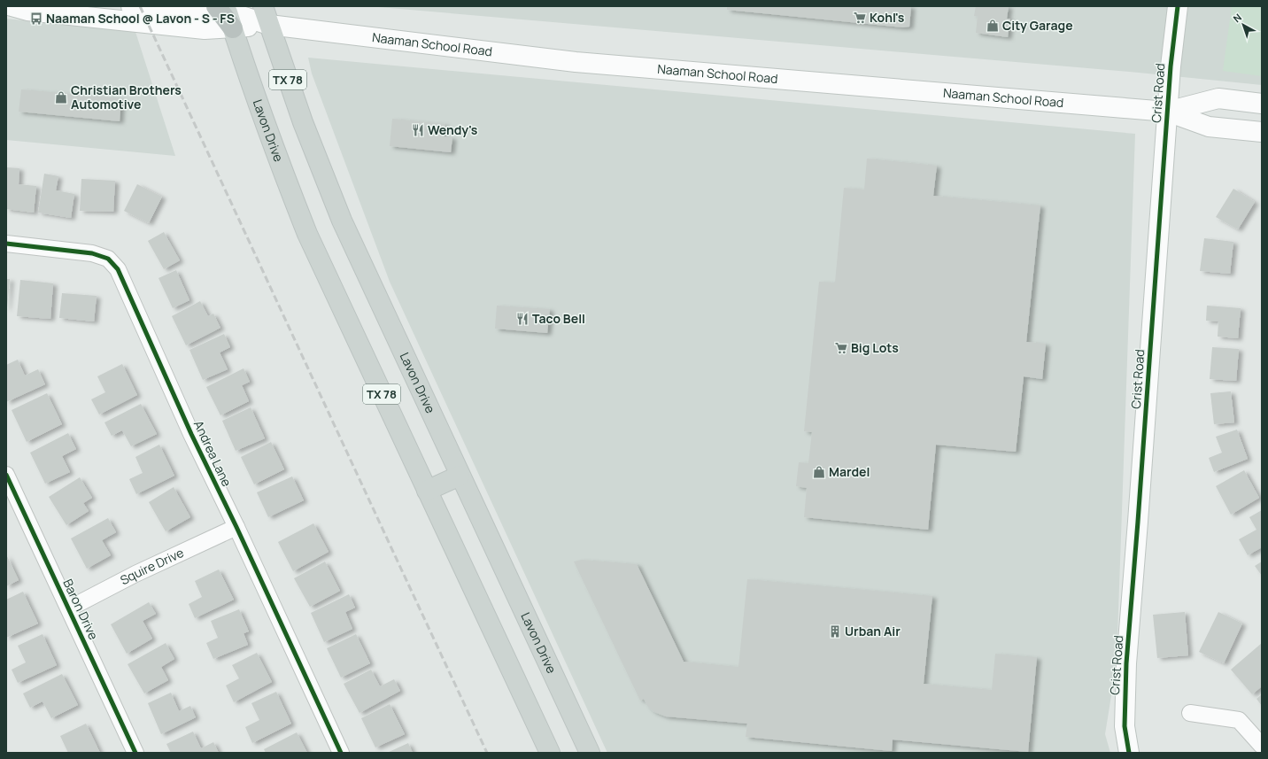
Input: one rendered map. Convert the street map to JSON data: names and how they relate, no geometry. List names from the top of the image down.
{
  "streets": {
    "main road": [
      "Naaman School Road",
      "TX 78",
      "Crist Road",
      "Lavon Drive"
    ],
    "street": ["Andrea Lane", "Squire Drive", "Baron Drive"]
  },
  "crossings": [
    ["Naaman School Road", "Crist Road"],
    ["Naaman School Road", "Lavon Drive"],
    ["Andrea Lane", "Squire Drive"],
    ["Squire Drive", "Baron Drive"]
  ],
  "places": {
    "supermarket": ["Kohl's", "Big Lots"],
    "bus stop": ["Naaman School @ Lavon - S - FS"],
    "shop": ["City Garage", "Christian Brothers Automotive", "Mardel"],
    "restaurant": ["Wendy's", "Taco Bell"],
    "building": ["Urban Air"]
  },
  "north": "top left"
}
